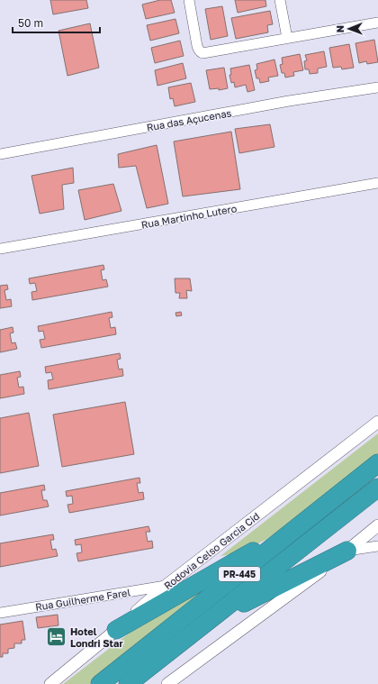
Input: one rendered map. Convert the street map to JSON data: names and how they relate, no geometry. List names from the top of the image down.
{
  "streets": {
    "highway": ["PR-445"],
    "street": [
      "Rua das Açucenas",
      "Rua Martinho Lutero",
      "Rodovia Celso Garcia Cid",
      "Rua Guilherme Farel"
    ]
  },
  "crossings": [
    ["Rodovia Celso Garcia Cid", "Rua Guilherme Farel"]
  ],
  "places": {
    "hotel": ["Hotel Londri Star"]
  },
  "scale_bar": "50 m",
  "north": "left"
}
